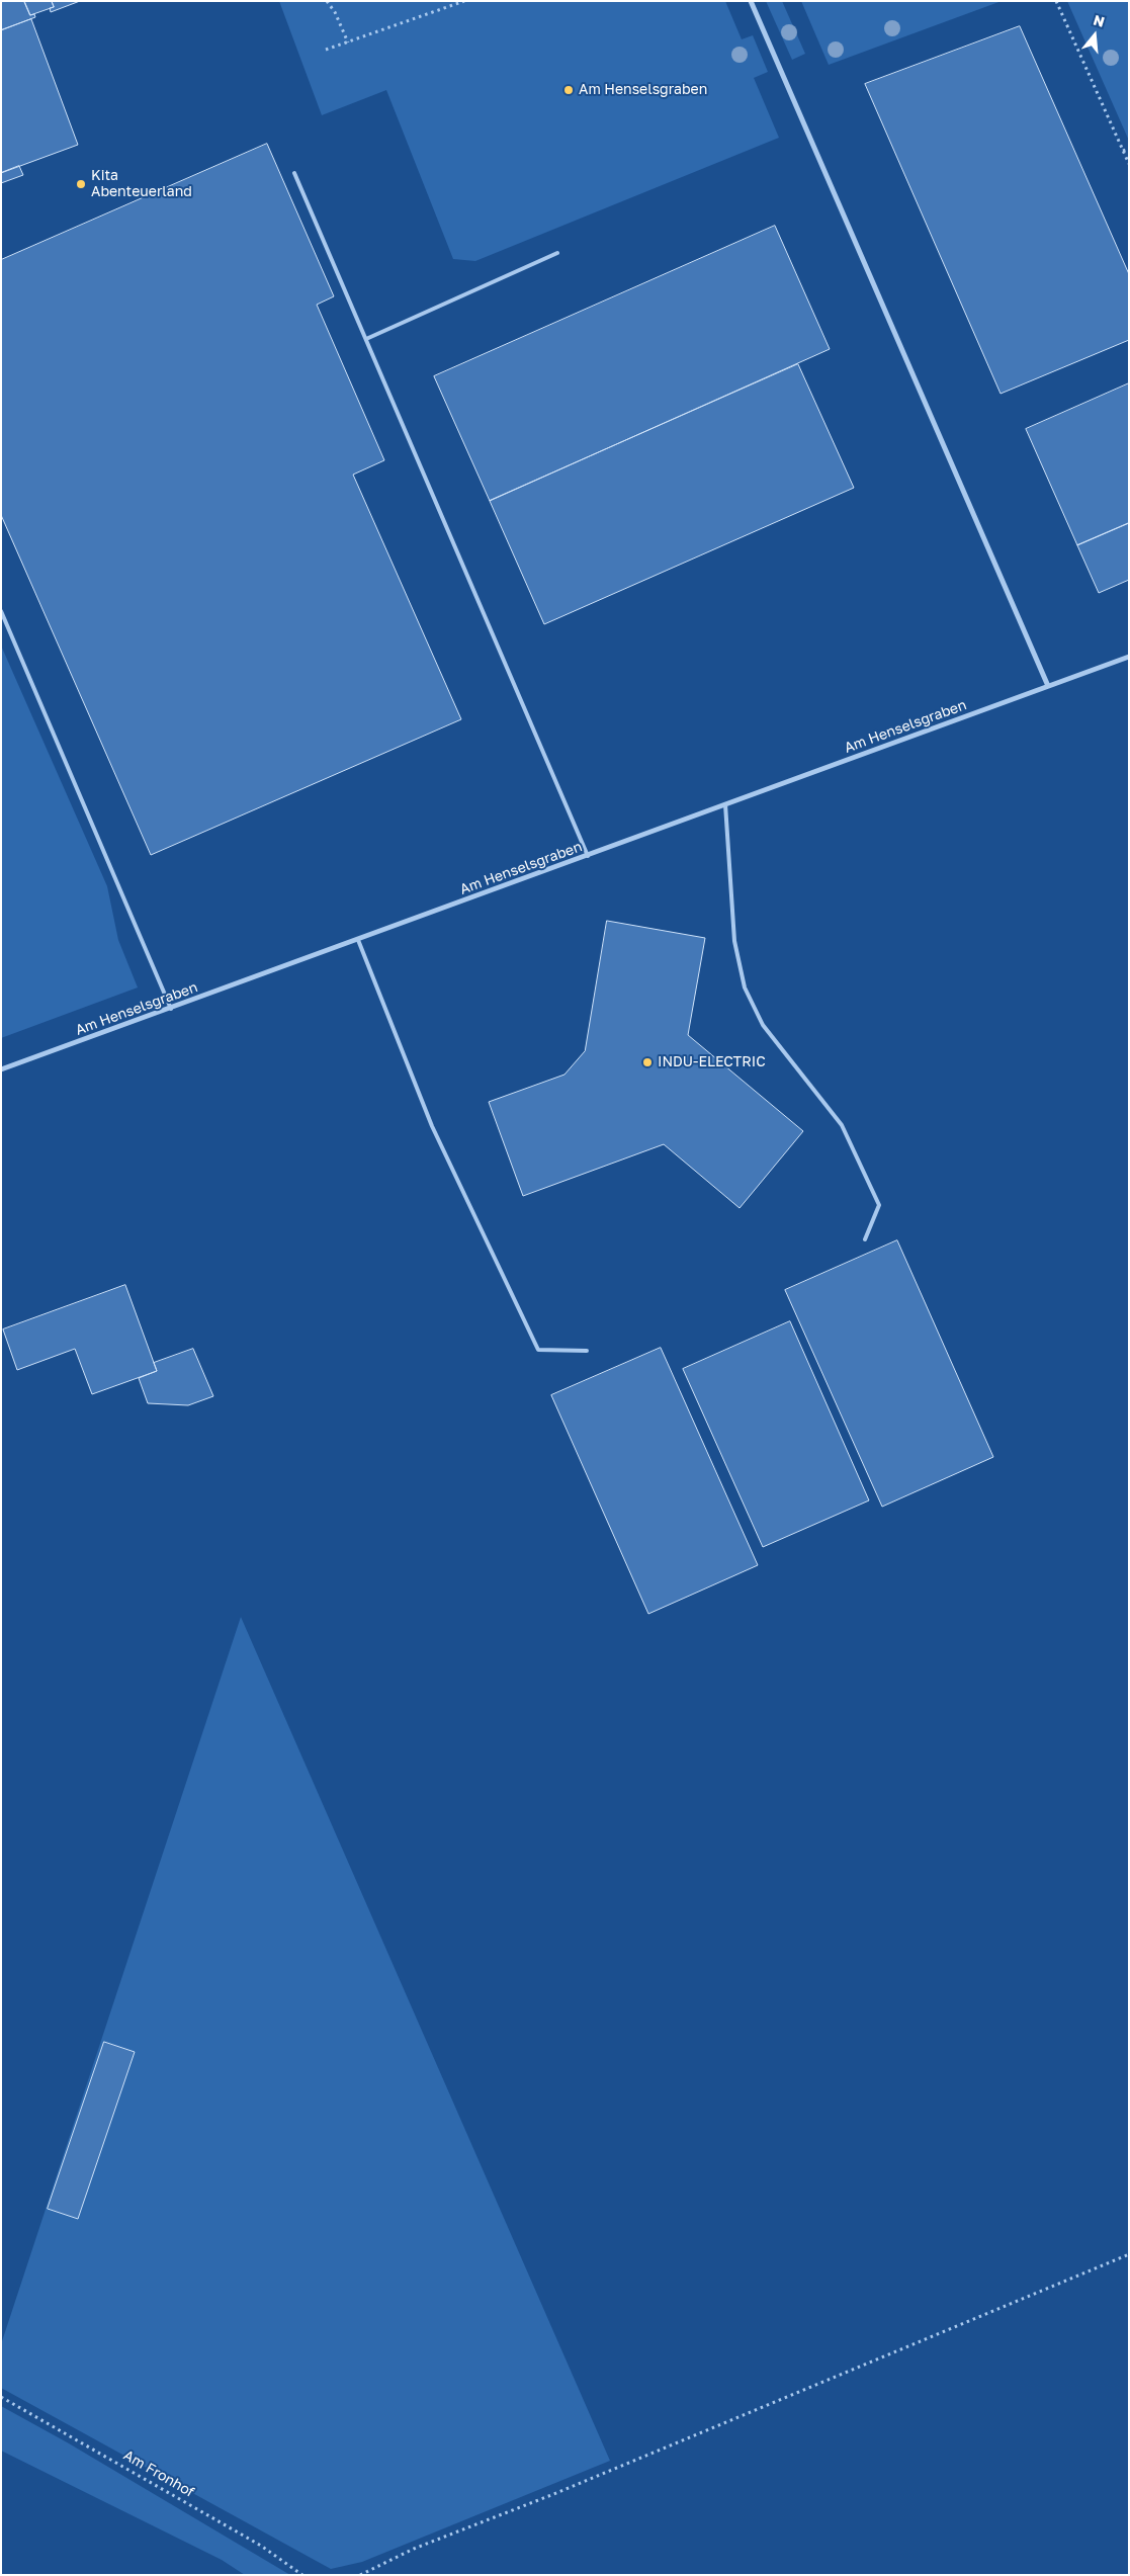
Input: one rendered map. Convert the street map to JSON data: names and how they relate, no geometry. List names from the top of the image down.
{
  "streets": {
    "street": ["Am Henselsgraben"],
    "path": ["Am Fronhof"]
  },
  "places": ["Am Henselsgraben", "Kita Abenteuerland", "INDU-ELECTRIC"],
  "north": "top"
}
